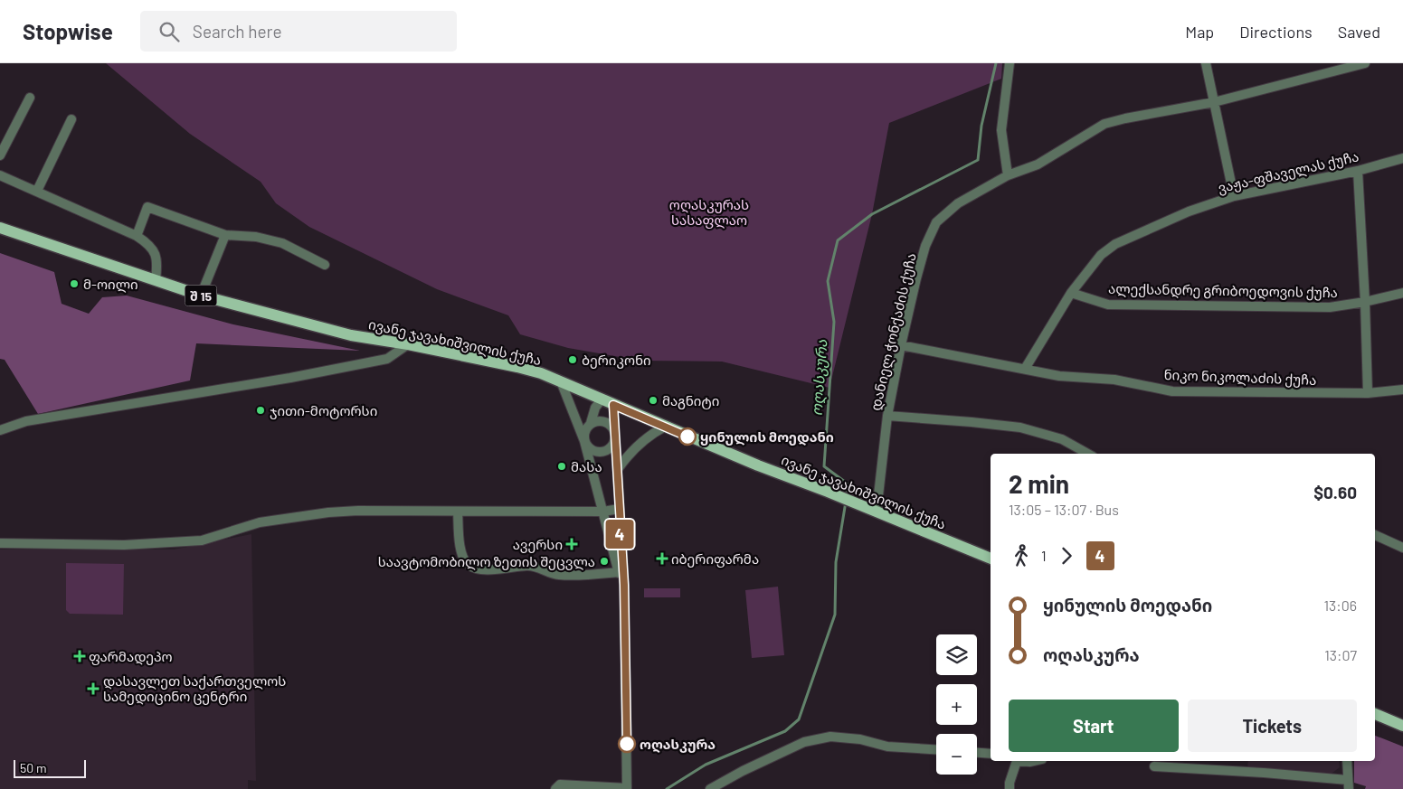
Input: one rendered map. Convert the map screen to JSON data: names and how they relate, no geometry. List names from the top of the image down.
{
  "streets": {
    "main road": ["შ 15", "ივანე ჯავახიშვილის ქუჩა"],
    "street": [
      "ვაჟა-ფშაველას ქუჩა",
      "ალექსანდრე გრიბოედოვის ქუჩა",
      "დანიელ ჭონქაძის ქუჩა",
      "ნიკო ნიკოლაძის ქუჩა"
    ]
  },
  "crossings": [
    ["ვაჟა-ფშაველას ქუჩა", "ალექსანდრე გრიბოედოვის ქუჩა"],
    ["ვაჟა-ფშაველას ქუჩა", "ნიკო ნიკოლაძის ქუჩა"],
    ["დანიელ ჭონქაძის ქუჩა", "ივანე ჯავახიშვილის ქუჩა"]
  ],
  "water": ["ოღასკურა"],
  "parks": ["ოღასკურას სასაფლაო"],
  "places": {
    "other": [
      "მ-ოილი",
      "ბერიკონი",
      "მაგნიტი",
      "ჯითი-მოტორსი",
      "ყინულის მოედანი",
      "მასა",
      "საავტომობილო ზეთის შეცვლა",
      "ოღასკურა"
    ],
    "health": [
      "ავერსი",
      "იბერიფარმა",
      "ფარმადეპო",
      "დასავლეთ საქართველოს სამედიცინო ცენტრი"
    ]
  },
  "lines": ["bus line 4"],
  "scale_bar": "50 m",
  "page": {
    "header": "Stopwise",
    "search": "Search here",
    "nav": ["Map", "Directions", "Saved"],
    "on_map": "4",
    "heading": ["2 min", "13:05 – 13:07 · Bus", "$0.60"],
    "legs": ["1", "4"],
    "list": [
      {
        "name": "ყინულის მოედანი",
        "value": "13:06"
      },
      {
        "name": "ოღასკურა",
        "value": "13:07"
      }
    ],
    "map_buttons": ["+", "−"],
    "buttons": ["Start", "Tickets"],
    "scale": "50 m"
  }
}
